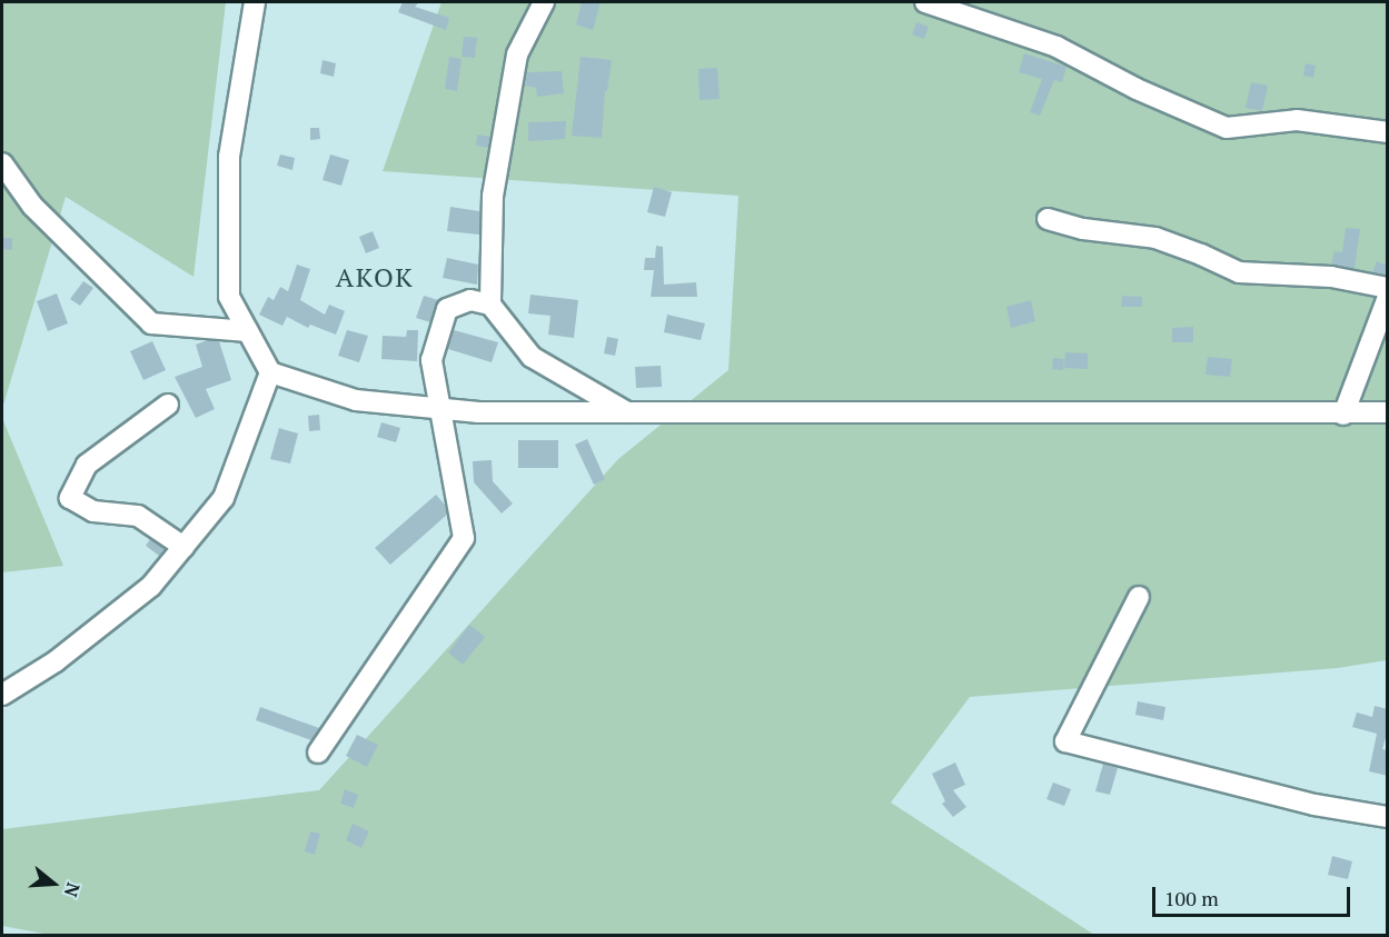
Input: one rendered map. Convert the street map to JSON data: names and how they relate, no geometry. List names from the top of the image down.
{
  "districts": ["AKOK"],
  "scale_bar": "100 m",
  "north": "right"
}
